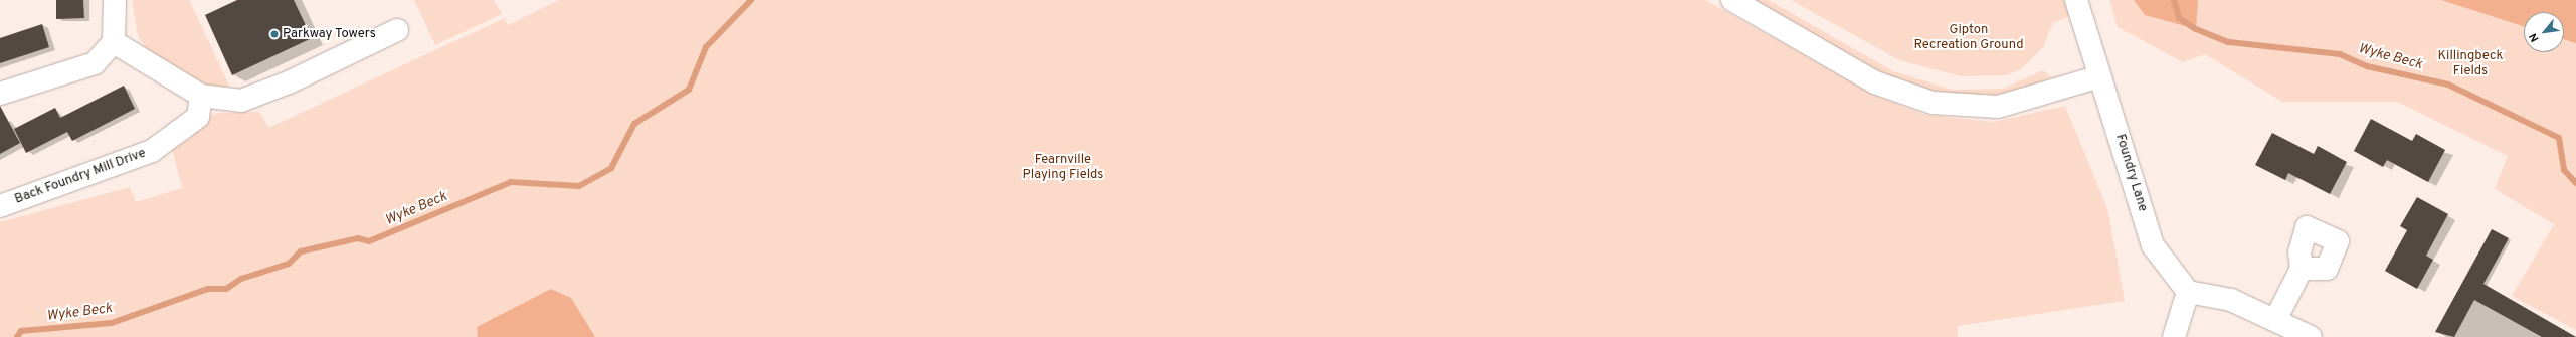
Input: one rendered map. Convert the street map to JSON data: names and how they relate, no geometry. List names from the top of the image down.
{
  "streets": {
    "street": ["Foundry Lane", "Back Foundry Mill Drive"]
  },
  "water": ["Wyke Beck"],
  "parks": ["Gipton Recreation Ground", "Killingbeck Fields", "Fearnville Playing Fields"],
  "places": ["Parkway Towers"],
  "north": "bottom left"
}
